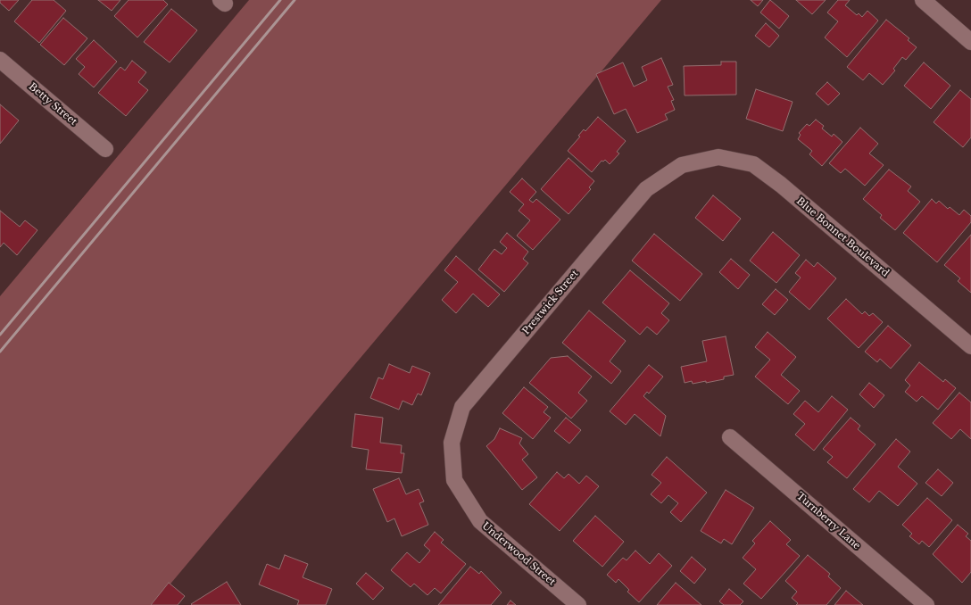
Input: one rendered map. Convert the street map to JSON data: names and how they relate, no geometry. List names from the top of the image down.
{
  "streets": {
    "street": [
      "Betty Street",
      "Blue Bonnet Boulevard",
      "Prestwick Street",
      "Turnberry Lane",
      "Underwood Street"
    ]
  },
  "crossings": [
    ["Blue Bonnet Boulevard", "Prestwick Street"],
    ["Prestwick Street", "Underwood Street"]
  ]
}
